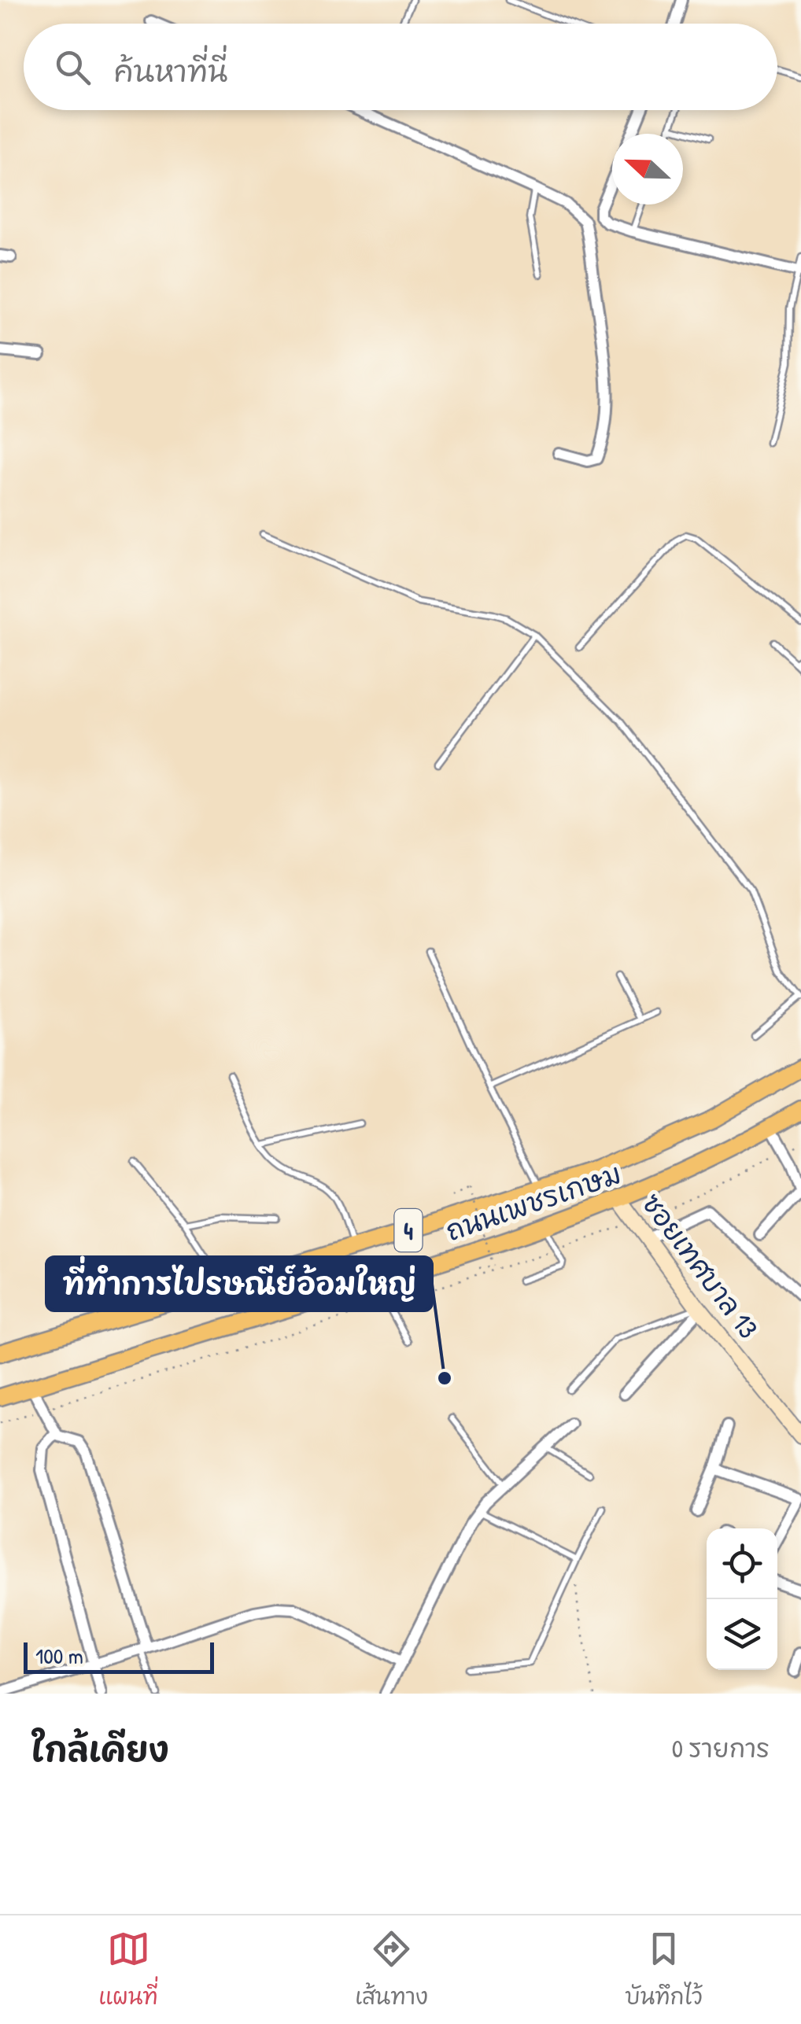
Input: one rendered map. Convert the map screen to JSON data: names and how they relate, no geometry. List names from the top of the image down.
{
  "streets": {
    "main road": ["ถนนเพชรเกษม", "4"],
    "street": ["ซอยเทศบาล 13"]
  },
  "crossings": [
    ["ถนนเพชรเกษม", "ซอยเทศบาล 13"]
  ],
  "places": ["ที่ทำการไปรษณีย์อ้อมใหญ่"],
  "scale_bar": "100 m",
  "north": "left",
  "page": {
    "search": "ค้นหาที่นี่",
    "scale": "100 m",
    "heading": ["ใกล้เคียง", "0 รายการ"],
    "nav": ["แผนที่", "เส้นทาง", "บันทึกไว้"]
  }
}
